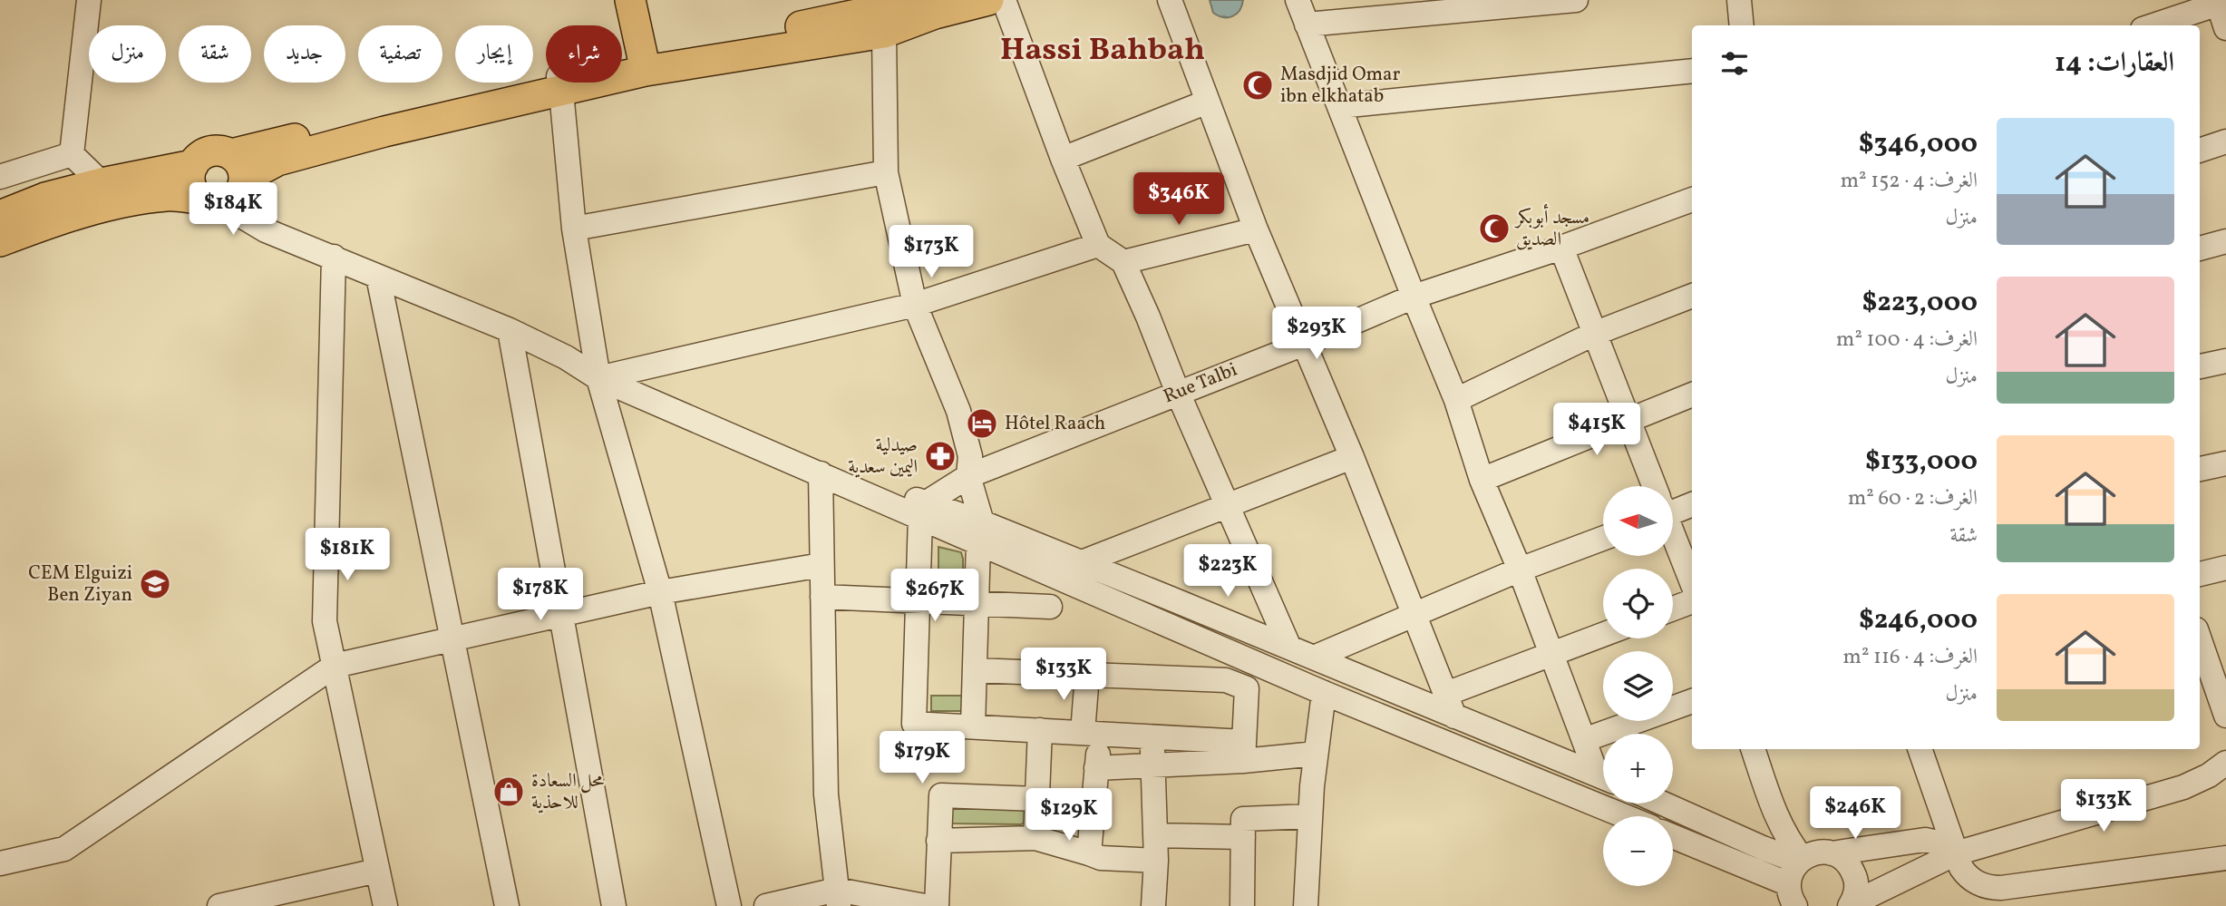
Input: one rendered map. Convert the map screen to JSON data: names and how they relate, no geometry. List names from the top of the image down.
{
  "streets": {
    "street": ["Rue Talbi"]
  },
  "districts": ["Hassi Bahbah"],
  "places": {
    "mosque": ["Masdjid Omar ibn elkhatab", "مسجد أبوبكر الصديق"],
    "hotel": ["Hôtel Raach"],
    "pharmacy": ["صيدلية اليمين سعدية"],
    "school or university": ["CEM Elguizi Ben Ziyan"],
    "shop": ["محل السعادة للاحذية"]
  },
  "north": "left",
  "page": {
    "chip": [
      "شراء",
      "إيجار",
      "تصفية",
      "جديد",
      "شقة",
      "منزل"
    ],
    "heading": "العقارات: 14",
    "list": [
      {
        "name": "$346,000",
        "note": "الغرف: 4 · 152 m² · منزل"
      },
      {
        "name": "$223,000",
        "note": "الغرف: 4 · 100 m² · منزل"
      },
      {
        "name": "$133,000",
        "note": "الغرف: 2 · 60 m² · شقة"
      },
      {
        "name": "$246,000",
        "note": "الغرف: 4 · 116 m² · منزل"
      }
    ],
    "price": [
      "$346K",
      "$184K",
      "$173K",
      "$293K",
      "$415K",
      "$181K",
      "$223K",
      "$178K",
      "$267K",
      "$133K",
      "$179K",
      "$133K",
      "$246K",
      "$129K"
    ],
    "map_buttons": ["+", "−"]
  }
}
